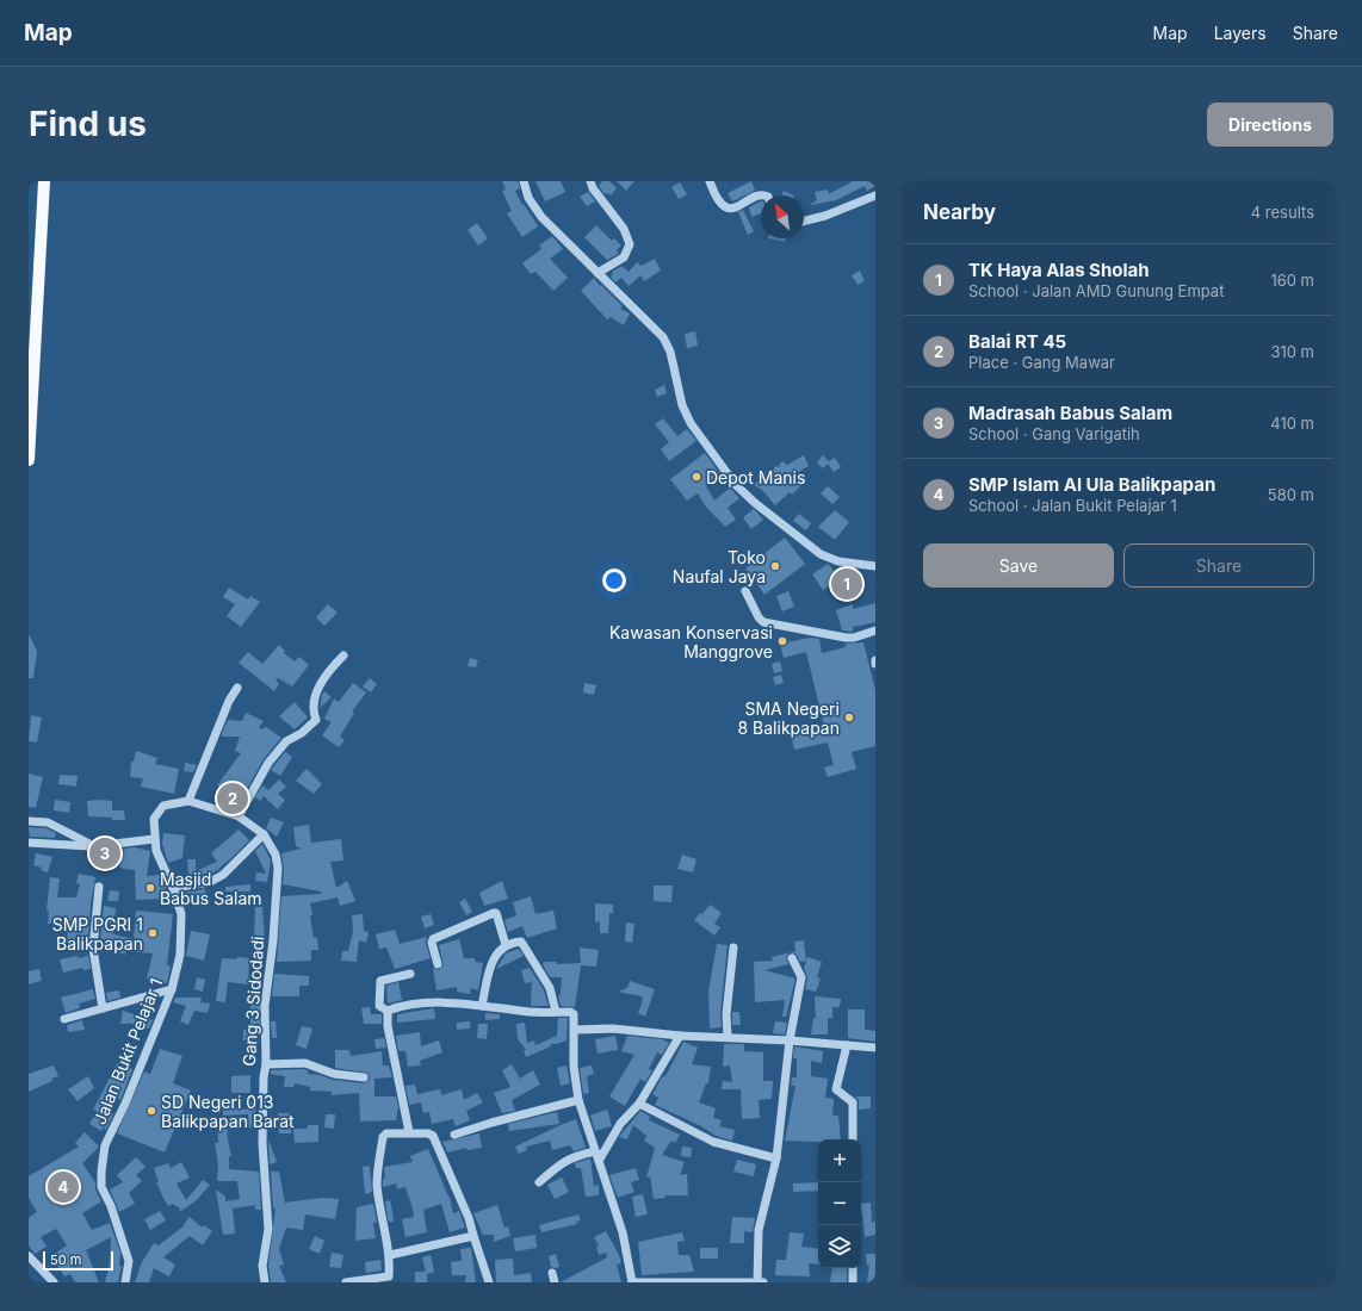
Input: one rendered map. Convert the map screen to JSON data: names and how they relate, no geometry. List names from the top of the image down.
{
  "streets": {
    "street": ["Gang 3 Sidodadi", "Jalan Bukit Pelajar 1"]
  },
  "crossings": [
    ["Gang 3 Sidodadi", "Jalan Bukit Pelajar 1"]
  ],
  "places": [
    "Depot Manis",
    "Toko Naufal Jaya",
    "Kawasan Konservasi Manggrove",
    "SMA Negeri 8 Balikpapan",
    "Masjid Babus Salam",
    "SMP PGRI 1 Balikpapan",
    "SD Negeri 013 Balikpapan Barat"
  ],
  "scale_bar": "50 m",
  "north": "top left",
  "page": {
    "header": "Map",
    "nav": ["Map", "Layers", "Share"],
    "buttons": [
      "Directions",
      ["Save", "Share"]
    ],
    "title": "Find us",
    "heading": ["Nearby", "4 results"],
    "list": [
      {
        "mark": "1",
        "name": "TK Haya Alas Sholah",
        "note": "School · Jalan AMD Gunung Empat",
        "value": "160 m"
      },
      {
        "mark": "2",
        "name": "Balai RT 45",
        "note": "Place · Gang Mawar",
        "value": "310 m"
      },
      {
        "mark": "3",
        "name": "Madrasah Babus Salam",
        "note": "School · Gang Varigatih",
        "value": "410 m"
      },
      {
        "mark": "4",
        "name": "SMP Islam Al Ula Balikpapan",
        "note": "School · Jalan Bukit Pelajar 1",
        "value": "580 m"
      }
    ],
    "pins": [
      "1",
      "2",
      "3",
      "4"
    ],
    "map_buttons": ["+", "−"],
    "scale": "50 m"
  }
}
